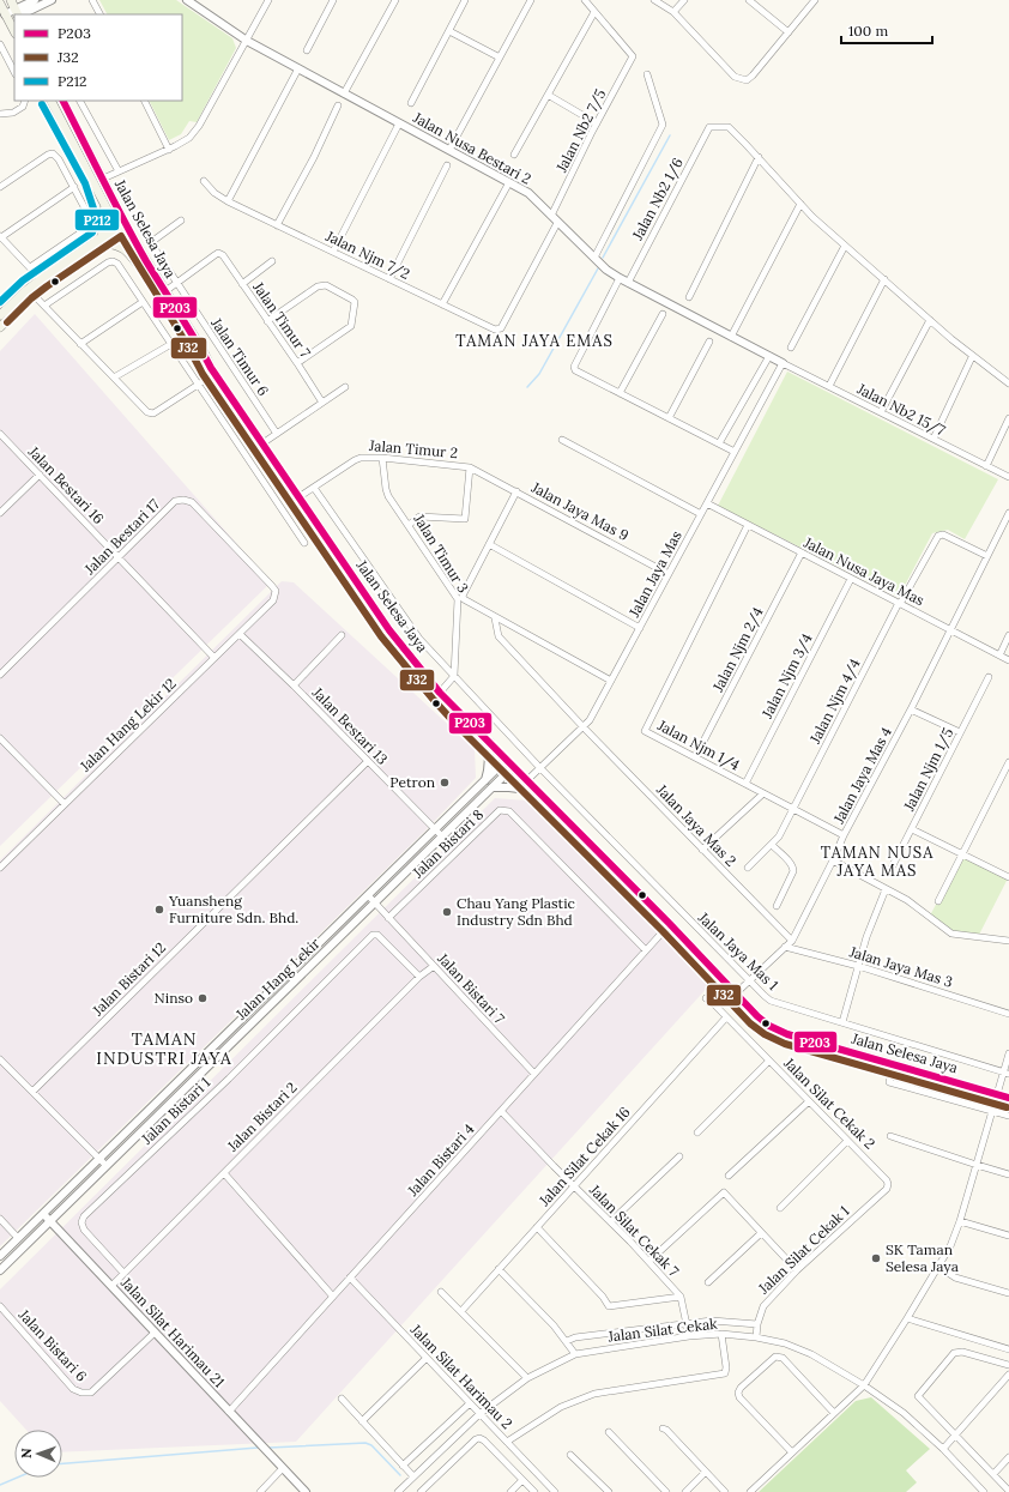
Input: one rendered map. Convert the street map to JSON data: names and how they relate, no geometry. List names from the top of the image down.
{
  "streets": {
    "main road": ["Jalan Selesa Jaya"],
    "street": [
      "Jalan Nb2 7/5",
      "Jalan Nusa Bestari 2",
      "Jalan Nb2 1/6",
      "Jalan Njm 7/2",
      "Jalan Timur 7",
      "Jalan Timur 6",
      "Jalan Nb2 15/7",
      "Jalan Timur 2",
      "Jalan Bestari 16",
      "Jalan Jaya Mas 9",
      "Jalan Bestari 17",
      "Jalan Timur 3",
      "Jalan Nusa Jaya Mas",
      "Jalan Jaya Mas",
      "Jalan Njm 2/4",
      "Jalan Njm 3/4",
      "Jalan Njm 4/4",
      "Jalan Hang Lekir 12",
      "Jalan Bestari 13",
      "Jalan Njm 1/4",
      "Jalan Njm 1/5",
      "Jalan Jaya Mas 4",
      "Jalan Jaya Mas 2",
      "Jalan Bistari 8",
      "Jalan Jaya Mas 1",
      "Jalan Jaya Mas 3",
      "Jalan Bistari 12",
      "Jalan Hang Lekir",
      "Jalan Bistari 7",
      "Jalan Silat Cekak 2",
      "Jalan Bistari 1",
      "Jalan Bistari 2",
      "Jalan Silat Cekak 16",
      "Jalan Bistari 4",
      "Jalan Silat Cekak 7",
      "Jalan Silat Cekak 1",
      "Jalan Silat Cekak",
      "Jalan Silat Harimau 21",
      "Jalan Bistari 6",
      "Jalan Silat Harimau 2"
    ]
  },
  "crossings": [
    ["Jalan Nb2 7/5", "Jalan Nusa Bestari 2"],
    ["Jalan Nusa Bestari 2", "Jalan Nb2 1/6"],
    ["Jalan Nusa Bestari 2", "Jalan Njm 7/2"],
    ["Jalan Nusa Bestari 2", "Jalan Nb2 15/7"],
    ["Jalan Nusa Bestari 2", "Jalan Jaya Mas"],
    ["Jalan Selesa Jaya", "Jalan Timur 2"],
    ["Jalan Selesa Jaya", "Jalan Jaya Mas"],
    ["Jalan Selesa Jaya", "Jalan Jaya Mas 4"],
    ["Jalan Selesa Jaya", "Jalan Hang Lekir"],
    ["Jalan Selesa Jaya", "Jalan Bistari 4"],
    ["Jalan Timur 7", "Jalan Timur 6"],
    ["Jalan Nb2 15/7", "Jalan Jaya Mas"],
    ["Jalan Timur 2", "Jalan Jaya Mas 9"],
    ["Jalan Timur 2", "Jalan Timur 3"],
    ["Jalan Timur 2", "Jalan Jaya Mas 1"],
    ["Jalan Bestari 16", "Jalan Bestari 17"],
    ["Jalan Bestari 16", "Jalan Hang Lekir 12"],
    ["Jalan Jaya Mas 9", "Jalan Jaya Mas"],
    ["Jalan Bestari 17", "Jalan Hang Lekir 12"],
    ["Jalan Timur 3", "Jalan Jaya Mas 1"],
    ["Jalan Nusa Jaya Mas", "Jalan Jaya Mas"],
    ["Jalan Nusa Jaya Mas", "Jalan Njm 2/4"],
    ["Jalan Nusa Jaya Mas", "Jalan Njm 3/4"],
    ["Jalan Nusa Jaya Mas", "Jalan Njm 4/4"],
    ["Jalan Nusa Jaya Mas", "Jalan Njm 1/4"],
    ["Jalan Nusa Jaya Mas", "Jalan Jaya Mas 4"],
    ["Jalan Jaya Mas", "Jalan Jaya Mas 2"],
    ["Jalan Jaya Mas", "Jalan Jaya Mas 1"],
    ["Jalan Njm 2/4", "Jalan Njm 1/4"],
    ["Jalan Njm 3/4", "Jalan Njm 1/4"],
    ["Jalan Njm 4/4", "Jalan Njm 1/4"],
    ["Jalan Njm 4/4", "Jalan Jaya Mas 4"],
    ["Jalan Hang Lekir 12", "Jalan Bestari 13"],
    ["Jalan Bestari 13", "Jalan Bistari 12"],
    ["Jalan Bestari 13", "Jalan Hang Lekir"],
    ["Jalan Njm 1/4", "Jalan Jaya Mas 4"],
    ["Jalan Jaya Mas 4", "Jalan Jaya Mas 2"],
    ["Jalan Jaya Mas 4", "Jalan Jaya Mas 1"],
    ["Jalan Jaya Mas 4", "Jalan Jaya Mas 3"],
    ["Jalan Bistari 8", "Jalan Bistari 7"],
    ["Jalan Bistari 8", "Jalan Bistari 4"],
    ["Jalan Hang Lekir", "Jalan Silat Harimau 21"],
    ["Jalan Bistari 7", "Jalan Bistari 2"],
    ["Jalan Bistari 7", "Jalan Bistari 4"],
    ["Jalan Silat Cekak 2", "Jalan Silat Cekak 16"],
    ["Jalan Silat Cekak 2", "Jalan Silat Cekak 1"],
    ["Jalan Bistari 1", "Jalan Bistari 2"],
    ["Jalan Bistari 2", "Jalan Silat Harimau 21"],
    ["Jalan Silat Cekak 16", "Jalan Silat Cekak 7"],
    ["Jalan Bistari 4", "Jalan Silat Cekak 7"],
    ["Jalan Bistari 4", "Jalan Silat Harimau 21"],
    ["Jalan Bistari 4", "Jalan Silat Harimau 2"],
    ["Jalan Silat Cekak 7", "Jalan Silat Cekak"],
    ["Jalan Silat Cekak 1", "Jalan Silat Cekak"],
    ["Jalan Silat Cekak", "Jalan Silat Harimau 2"],
    ["Jalan Silat Harimau 21", "Jalan Bistari 6"]
  ],
  "districts": ["TAMAN JAYA EMAS", "TAMAN NUSA JAYA MAS", "TAMAN INDUSTRI JAYA"],
  "places": [
    "Petron",
    "Yuansheng Furniture Sdn. Bhd.",
    "Chau Yang Plastic Industry Sdn Bhd",
    "Ninso",
    "SK Taman Selesa Jaya"
  ],
  "lines": ["transit line P203", "transit line P212", "transit line J32"],
  "legend": ["P203", "J32", "P212"],
  "scale_bar": "100 m",
  "north": "left"
}
